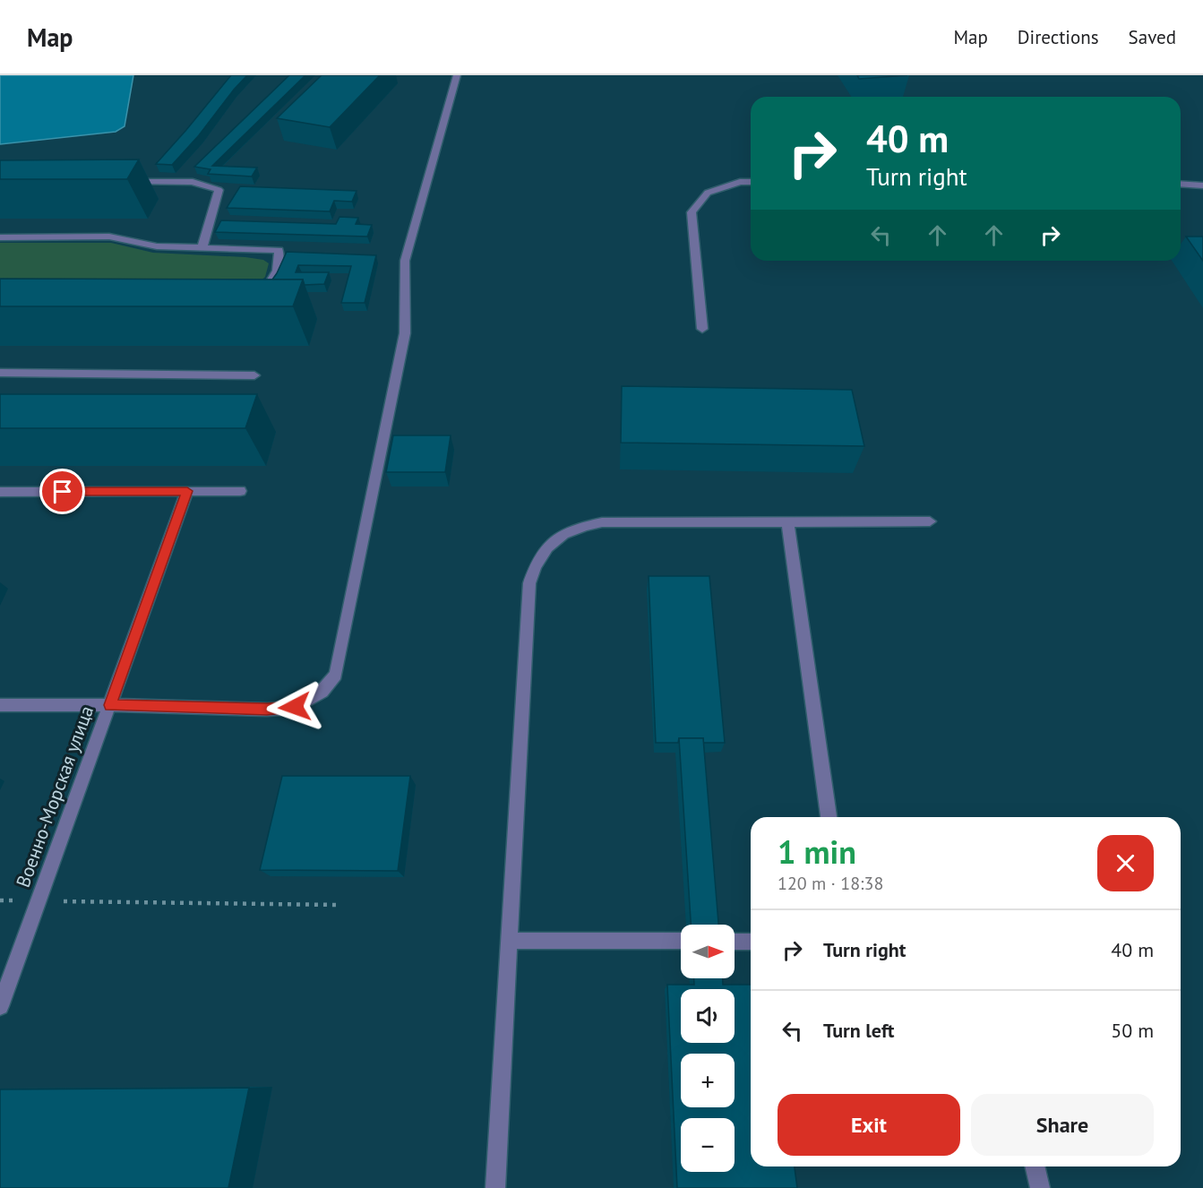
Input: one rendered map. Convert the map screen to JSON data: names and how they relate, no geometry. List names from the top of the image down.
{
  "streets": {
    "street": ["Военно-Морская улица"]
  },
  "north": "right",
  "page": {
    "header": "Map",
    "nav": ["Map", "Directions", "Saved"],
    "turn": ["40 m", "Turn right"],
    "heading": ["1 min", "120 m · 18:38"],
    "list": [
      {
        "name": "Turn right",
        "value": "40 m"
      },
      {
        "name": "Turn left",
        "value": "50 m"
      }
    ],
    "map_buttons": ["+", "−"],
    "buttons": ["Exit", "Share"]
  }
}
